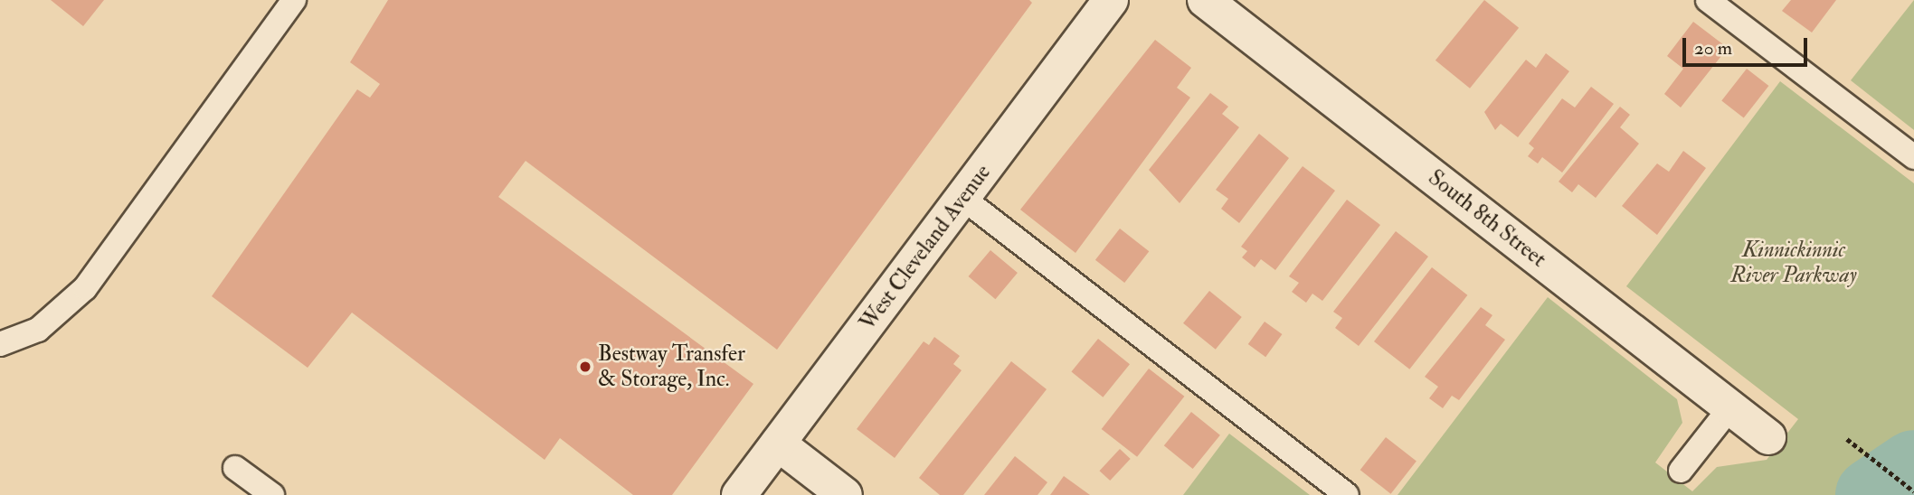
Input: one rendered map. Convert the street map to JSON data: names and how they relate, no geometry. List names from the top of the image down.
{
  "streets": {
    "street": ["South 8th Street", "West Cleveland Avenue"]
  },
  "parks": ["Kinnickinnic River Parkway"],
  "places": ["Bestway Transfer & Storage, Inc."],
  "scale_bar": "20 m"
}
